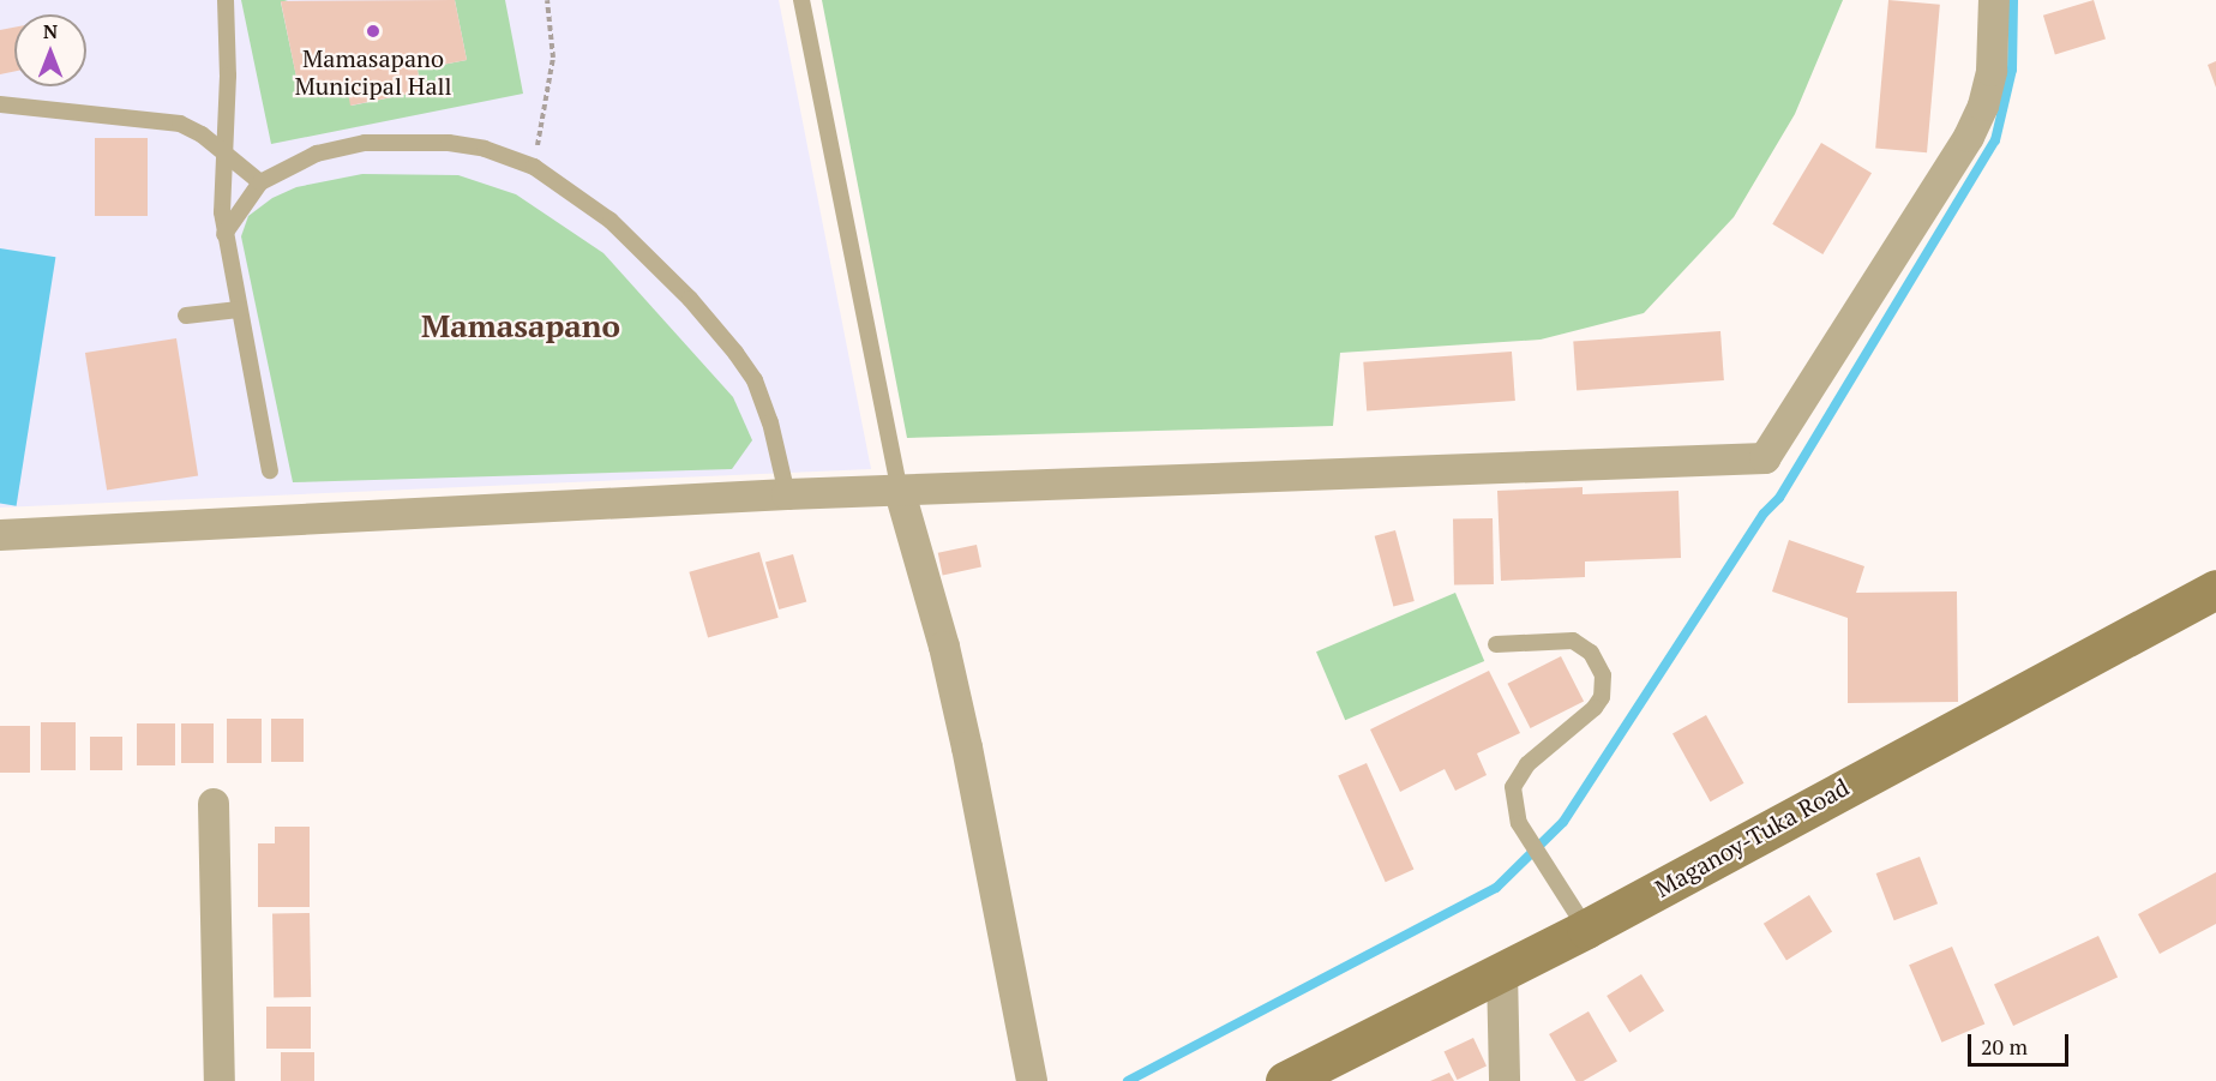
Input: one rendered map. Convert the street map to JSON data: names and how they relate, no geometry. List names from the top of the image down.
{
  "streets": {
    "main road": ["Maganoy-Tuka Road"]
  },
  "districts": ["Mamasapano"],
  "places": ["Mamasapano Municipal Hall"],
  "scale_bar": "20 m",
  "north": "top"
}
